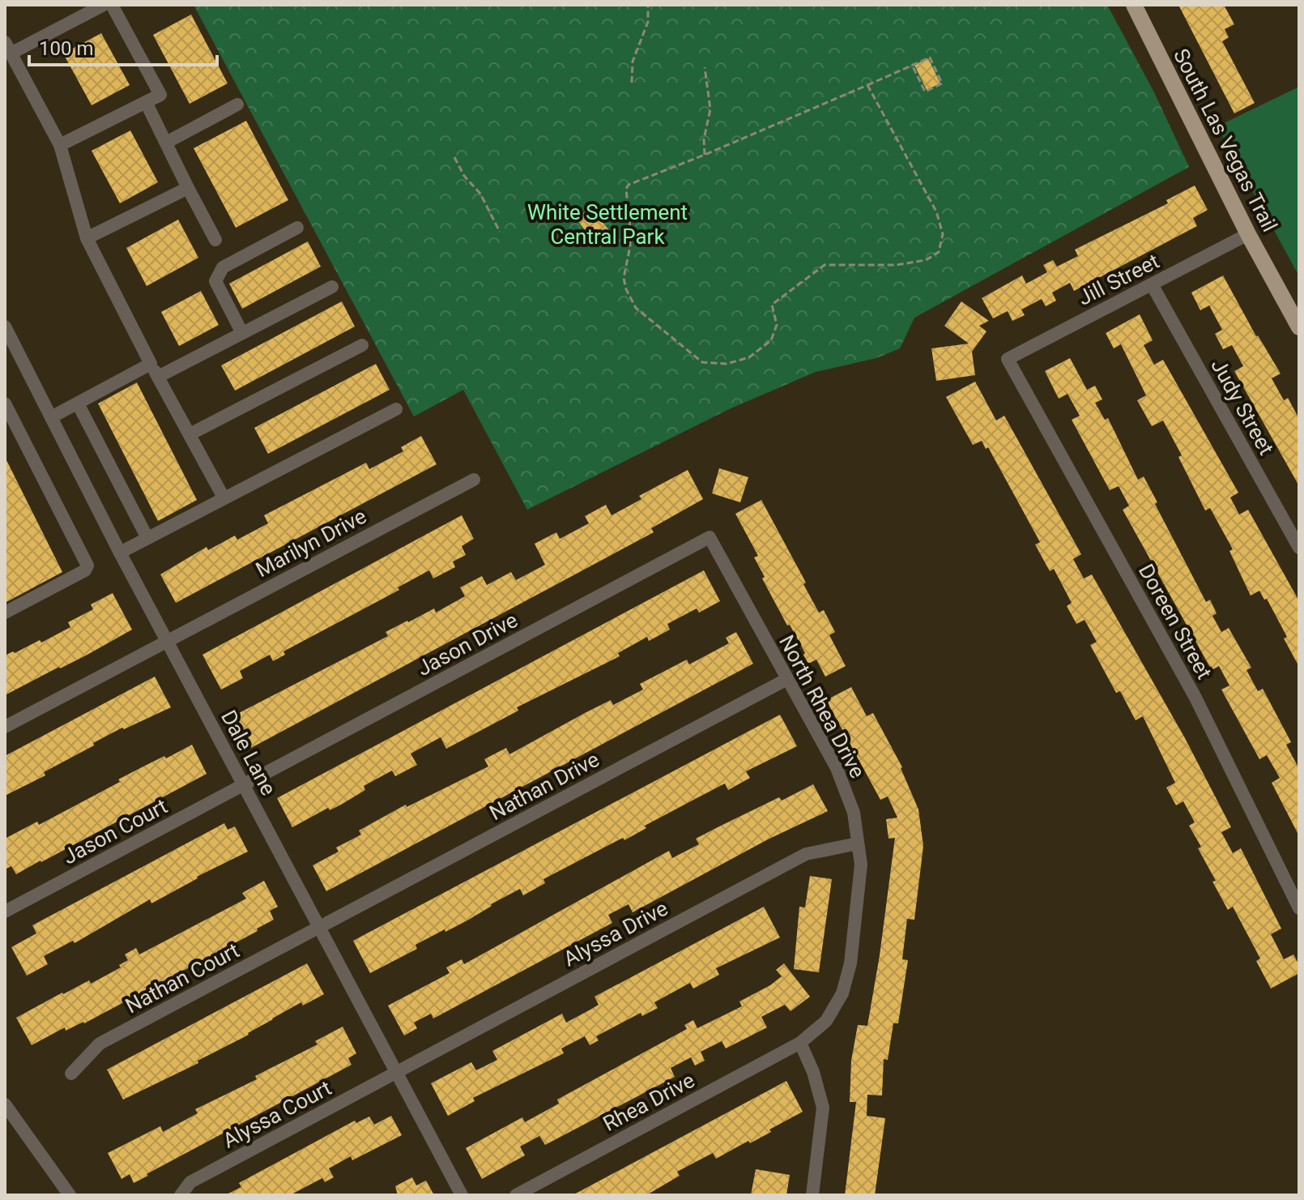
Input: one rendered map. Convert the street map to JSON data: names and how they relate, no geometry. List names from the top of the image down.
{
  "streets": {
    "main road": ["South Las Vegas Trail"],
    "street": [
      "Jill Street",
      "Judy Street",
      "Marilyn Drive",
      "Doreen Street",
      "Jason Drive",
      "North Rhea Drive",
      "Dale Lane",
      "Nathan Drive",
      "Jason Court",
      "Alyssa Drive",
      "Nathan Court",
      "Rhea Drive",
      "Alyssa Court"
    ]
  },
  "crossings": [
    ["South Las Vegas Trail", "Jill Street"],
    ["Jill Street", "Judy Street"],
    ["Jill Street", "Doreen Street"],
    ["Marilyn Drive", "Dale Lane"],
    ["Jason Drive", "North Rhea Drive"],
    ["Jason Drive", "Dale Lane"],
    ["Jason Drive", "Jason Court"],
    ["North Rhea Drive", "Nathan Drive"],
    ["North Rhea Drive", "Alyssa Drive"],
    ["North Rhea Drive", "Rhea Drive"],
    ["Dale Lane", "Nathan Drive"],
    ["Dale Lane", "Jason Court"],
    ["Dale Lane", "Alyssa Drive"],
    ["Dale Lane", "Nathan Court"],
    ["Dale Lane", "Alyssa Court"],
    ["Nathan Drive", "Nathan Court"],
    ["Alyssa Drive", "Alyssa Court"]
  ],
  "parks": ["White Settlement Central Park"],
  "scale_bar": "100 m"
}
